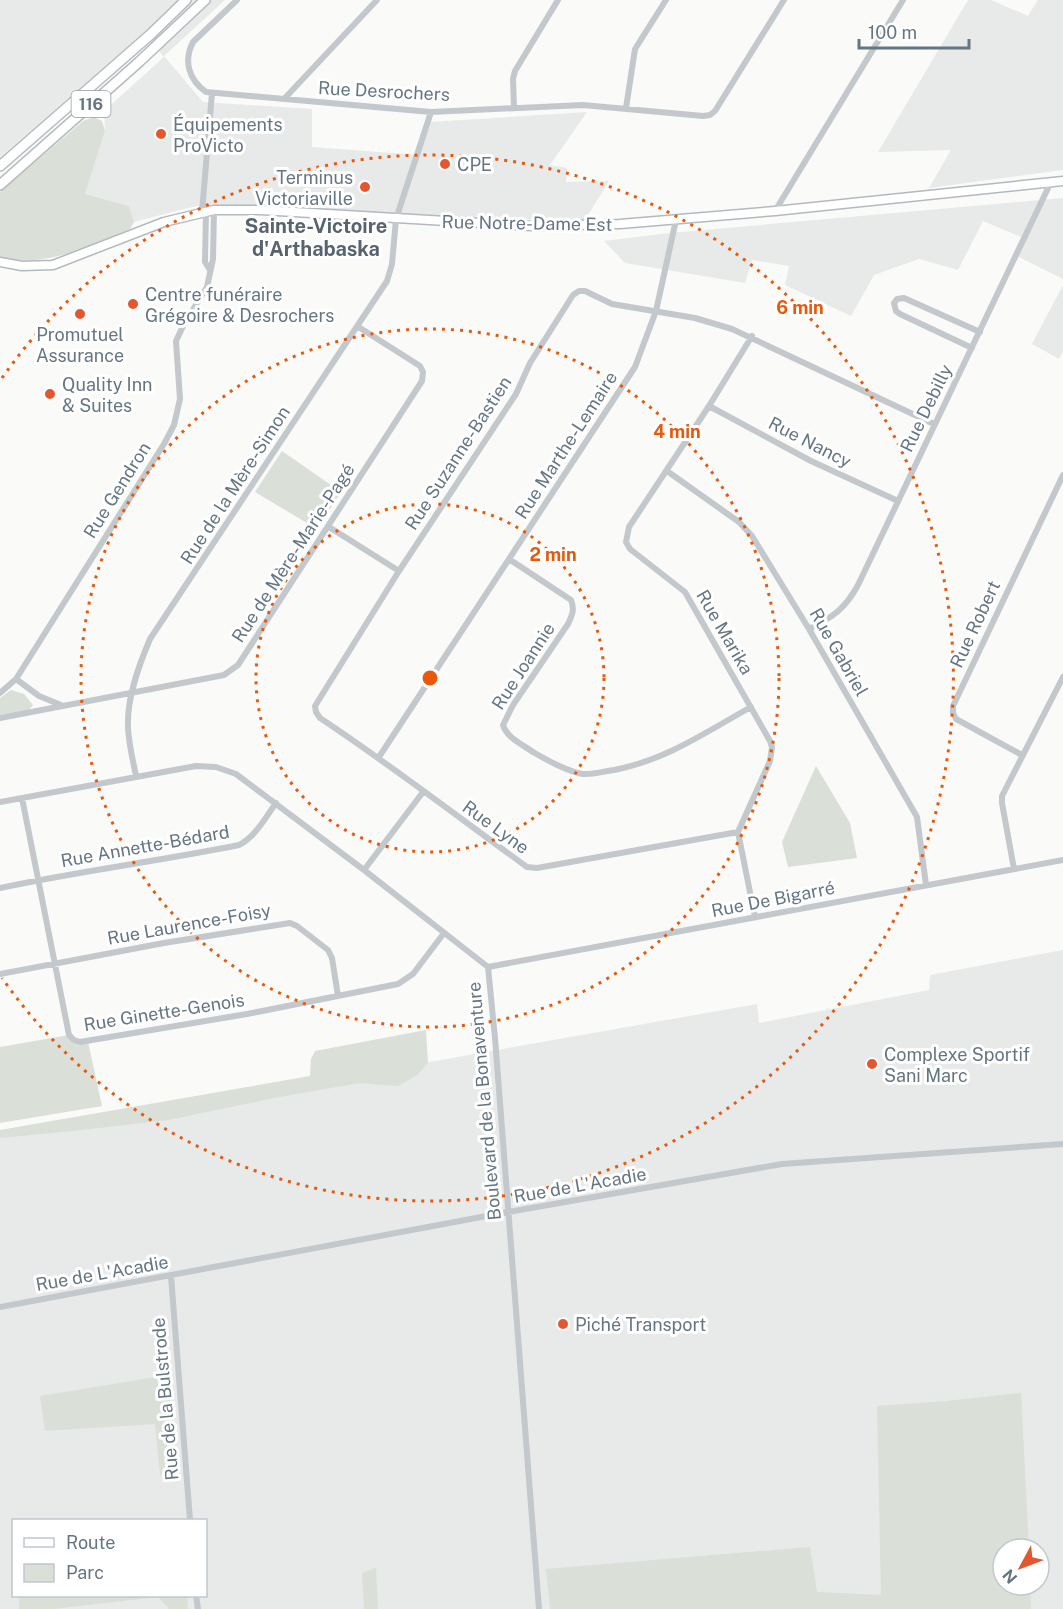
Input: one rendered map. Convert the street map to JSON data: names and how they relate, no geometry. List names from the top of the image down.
{
  "streets": {
    "main road": ["116"],
    "street": [
      "Rue Desrochers",
      "Rue Notre-Dame Est",
      "Rue Debilly",
      "Rue Nancy",
      "Rue Marthe-Lemaire",
      "Rue Suzanne-Bastien",
      "Rue de la Mère-Simon",
      "Rue Gendron",
      "Rue de Mère-Marie-Pagé",
      "Rue Robert",
      "Rue Marika",
      "Rue Gabriel",
      "Rue Joannie",
      "Rue Lyne",
      "Rue Annette-Bédard",
      "Rue De Bigarré",
      "Rue Laurence-Foisy",
      "Rue Ginette-Genois",
      "Boulevard de la Bonaventure",
      "Rue de L'Acadie",
      "Rue de la Bulstrode"
    ]
  },
  "crossings": [
    ["Rue Desrochers", "Rue de la Mère-Simon"],
    ["Rue Desrochers", "Rue Gendron"],
    ["Rue Notre-Dame Est", "Rue Debilly"],
    ["Rue Notre-Dame Est", "Rue Marthe-Lemaire"],
    ["Rue Notre-Dame Est", "Rue de la Mère-Simon"],
    ["Rue Notre-Dame Est", "Rue Gendron"],
    ["Rue Debilly", "Rue Nancy"],
    ["Rue Debilly", "Rue Suzanne-Bastien"],
    ["Rue Debilly", "Rue Gabriel"],
    ["Rue Nancy", "Rue Marika"],
    ["Rue Marthe-Lemaire", "Rue Suzanne-Bastien"],
    ["Rue Marthe-Lemaire", "Rue Joannie"],
    ["Rue Marthe-Lemaire", "Rue Lyne"],
    ["Rue Suzanne-Bastien", "Rue Marika"],
    ["Rue Suzanne-Bastien", "Rue Lyne"],
    ["Rue de la Mère-Simon", "Rue de Mère-Marie-Pagé"],
    ["Rue de la Mère-Simon", "Boulevard de la Bonaventure"],
    ["Rue Marika", "Rue Gabriel"],
    ["Rue Marika", "Rue Joannie"],
    ["Rue Marika", "Rue Lyne"],
    ["Rue Gabriel", "Rue De Bigarré"],
    ["Rue Annette-Bédard", "Rue Ginette-Genois"],
    ["Rue Annette-Bédard", "Boulevard de la Bonaventure"],
    ["Rue De Bigarré", "Boulevard de la Bonaventure"],
    ["Rue Laurence-Foisy", "Rue Ginette-Genois"],
    ["Rue Ginette-Genois", "Boulevard de la Bonaventure"],
    ["Boulevard de la Bonaventure", "Rue de L'Acadie"],
    ["Rue de L'Acadie", "Rue de la Bulstrode"]
  ],
  "districts": ["Sainte-Victoire d'Arthabaska"],
  "places": [
    "Équipements ProVicto",
    "CPE",
    "Terminus Victoriaville",
    "Centre funéraire Grégoire & Desrochers",
    "Promutuel Assurance",
    "Quality Inn & Suites",
    "Complexe Sportif Sani Marc",
    "Piché Transport"
  ],
  "legend": ["Route", "Parc"],
  "scale_bar": "100 m",
  "north": "bottom left",
  "rings": ["6 min", "4 min", "2 min"]
}
